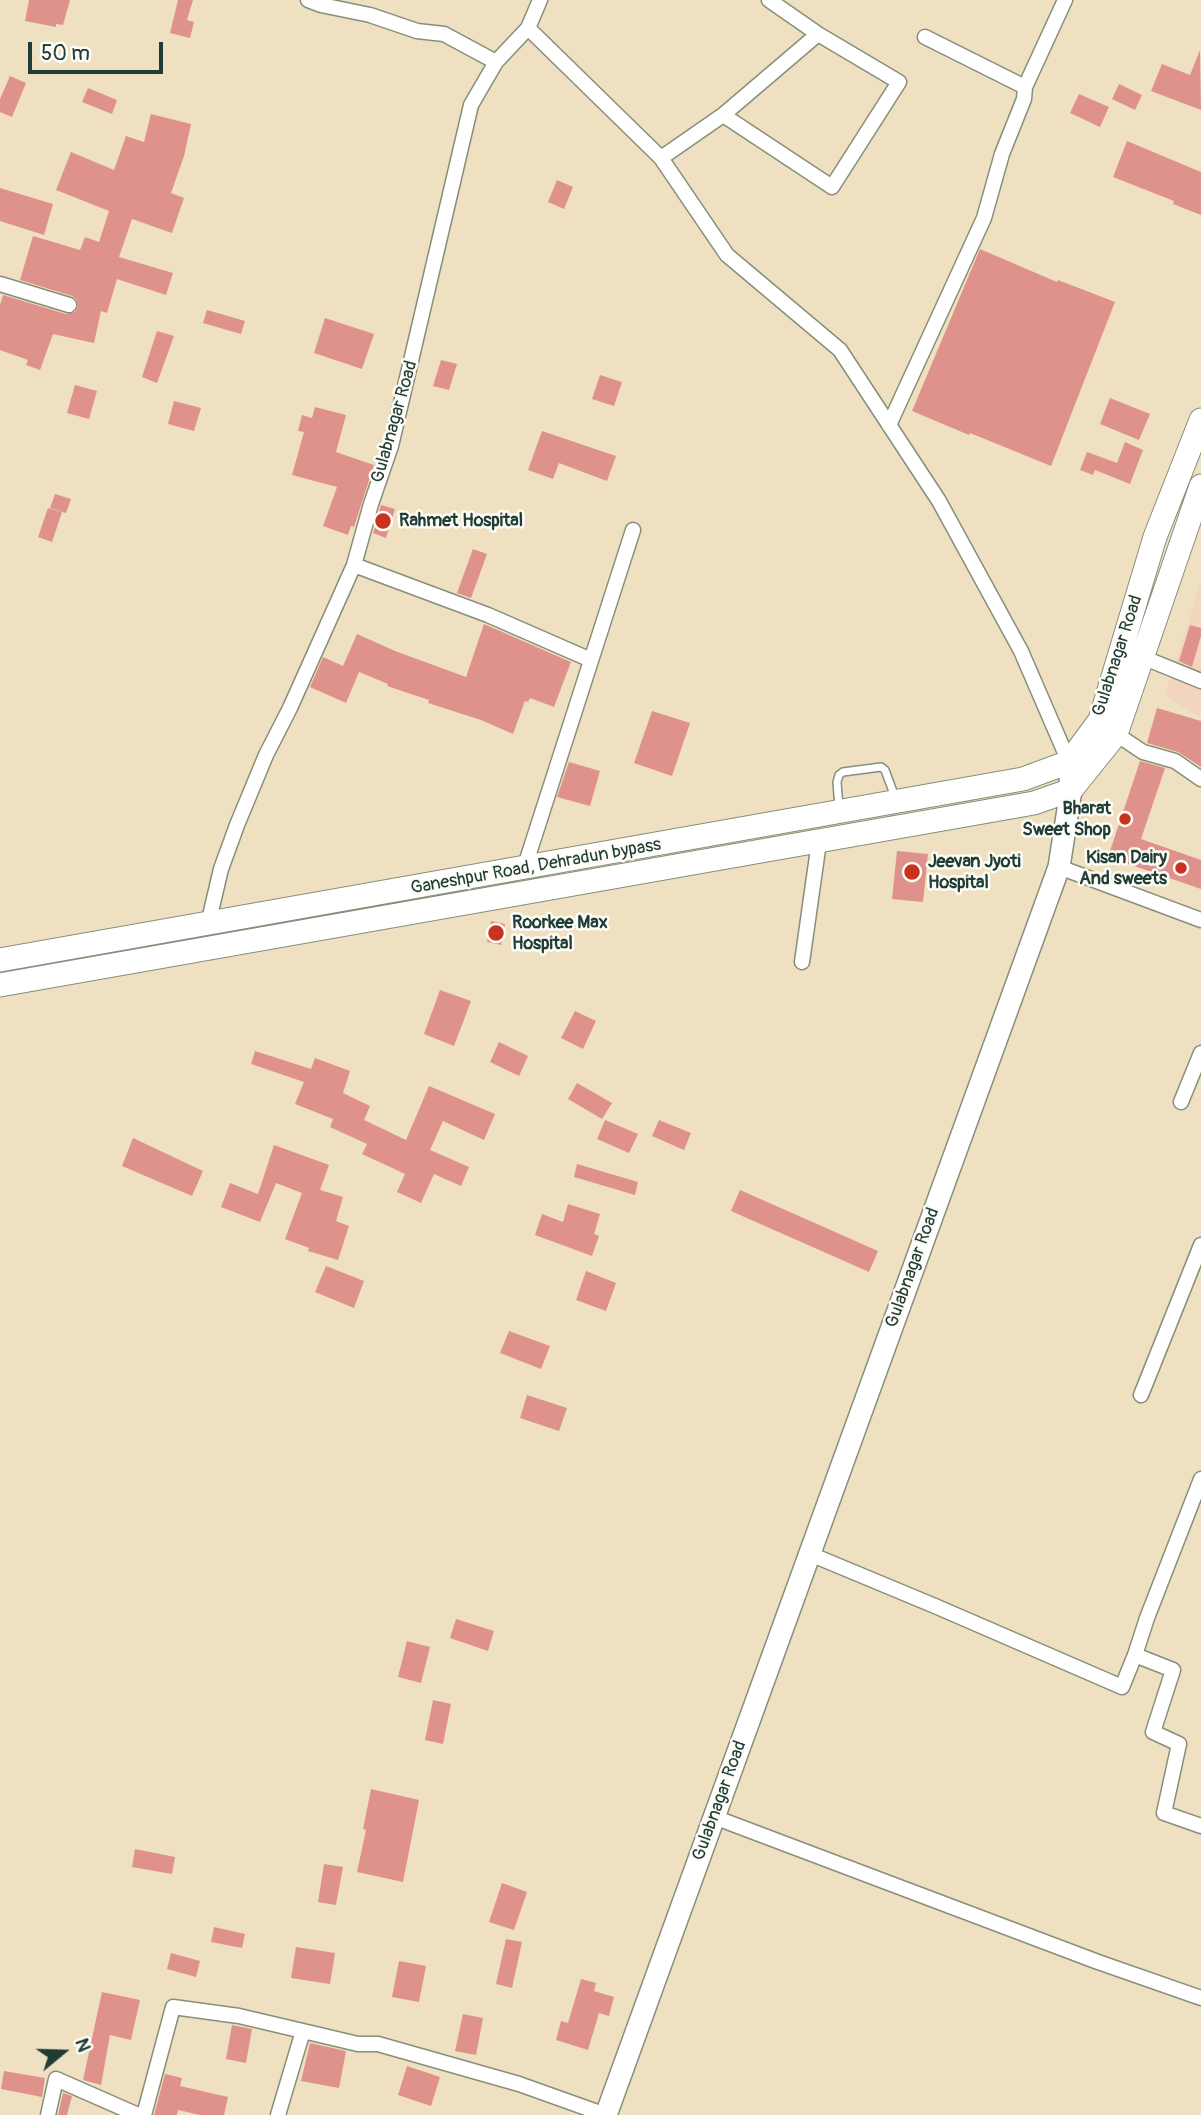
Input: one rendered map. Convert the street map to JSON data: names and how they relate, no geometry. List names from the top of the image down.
{
  "streets": {
    "main road": ["Gulabnagar Road", "Ganeshpur Road, Dehradun bypass"]
  },
  "crossings": [
    ["Gulabnagar Road", "Ganeshpur Road, Dehradun bypass"]
  ],
  "places": [
    "Rahmet Hospital",
    "Bharat Sweet Shop",
    "Kisan Dairy And sweets",
    "Jeevan Jyoti Hospital",
    "Roorkee Max Hospital"
  ],
  "scale_bar": "50 m",
  "north": "right"
}
